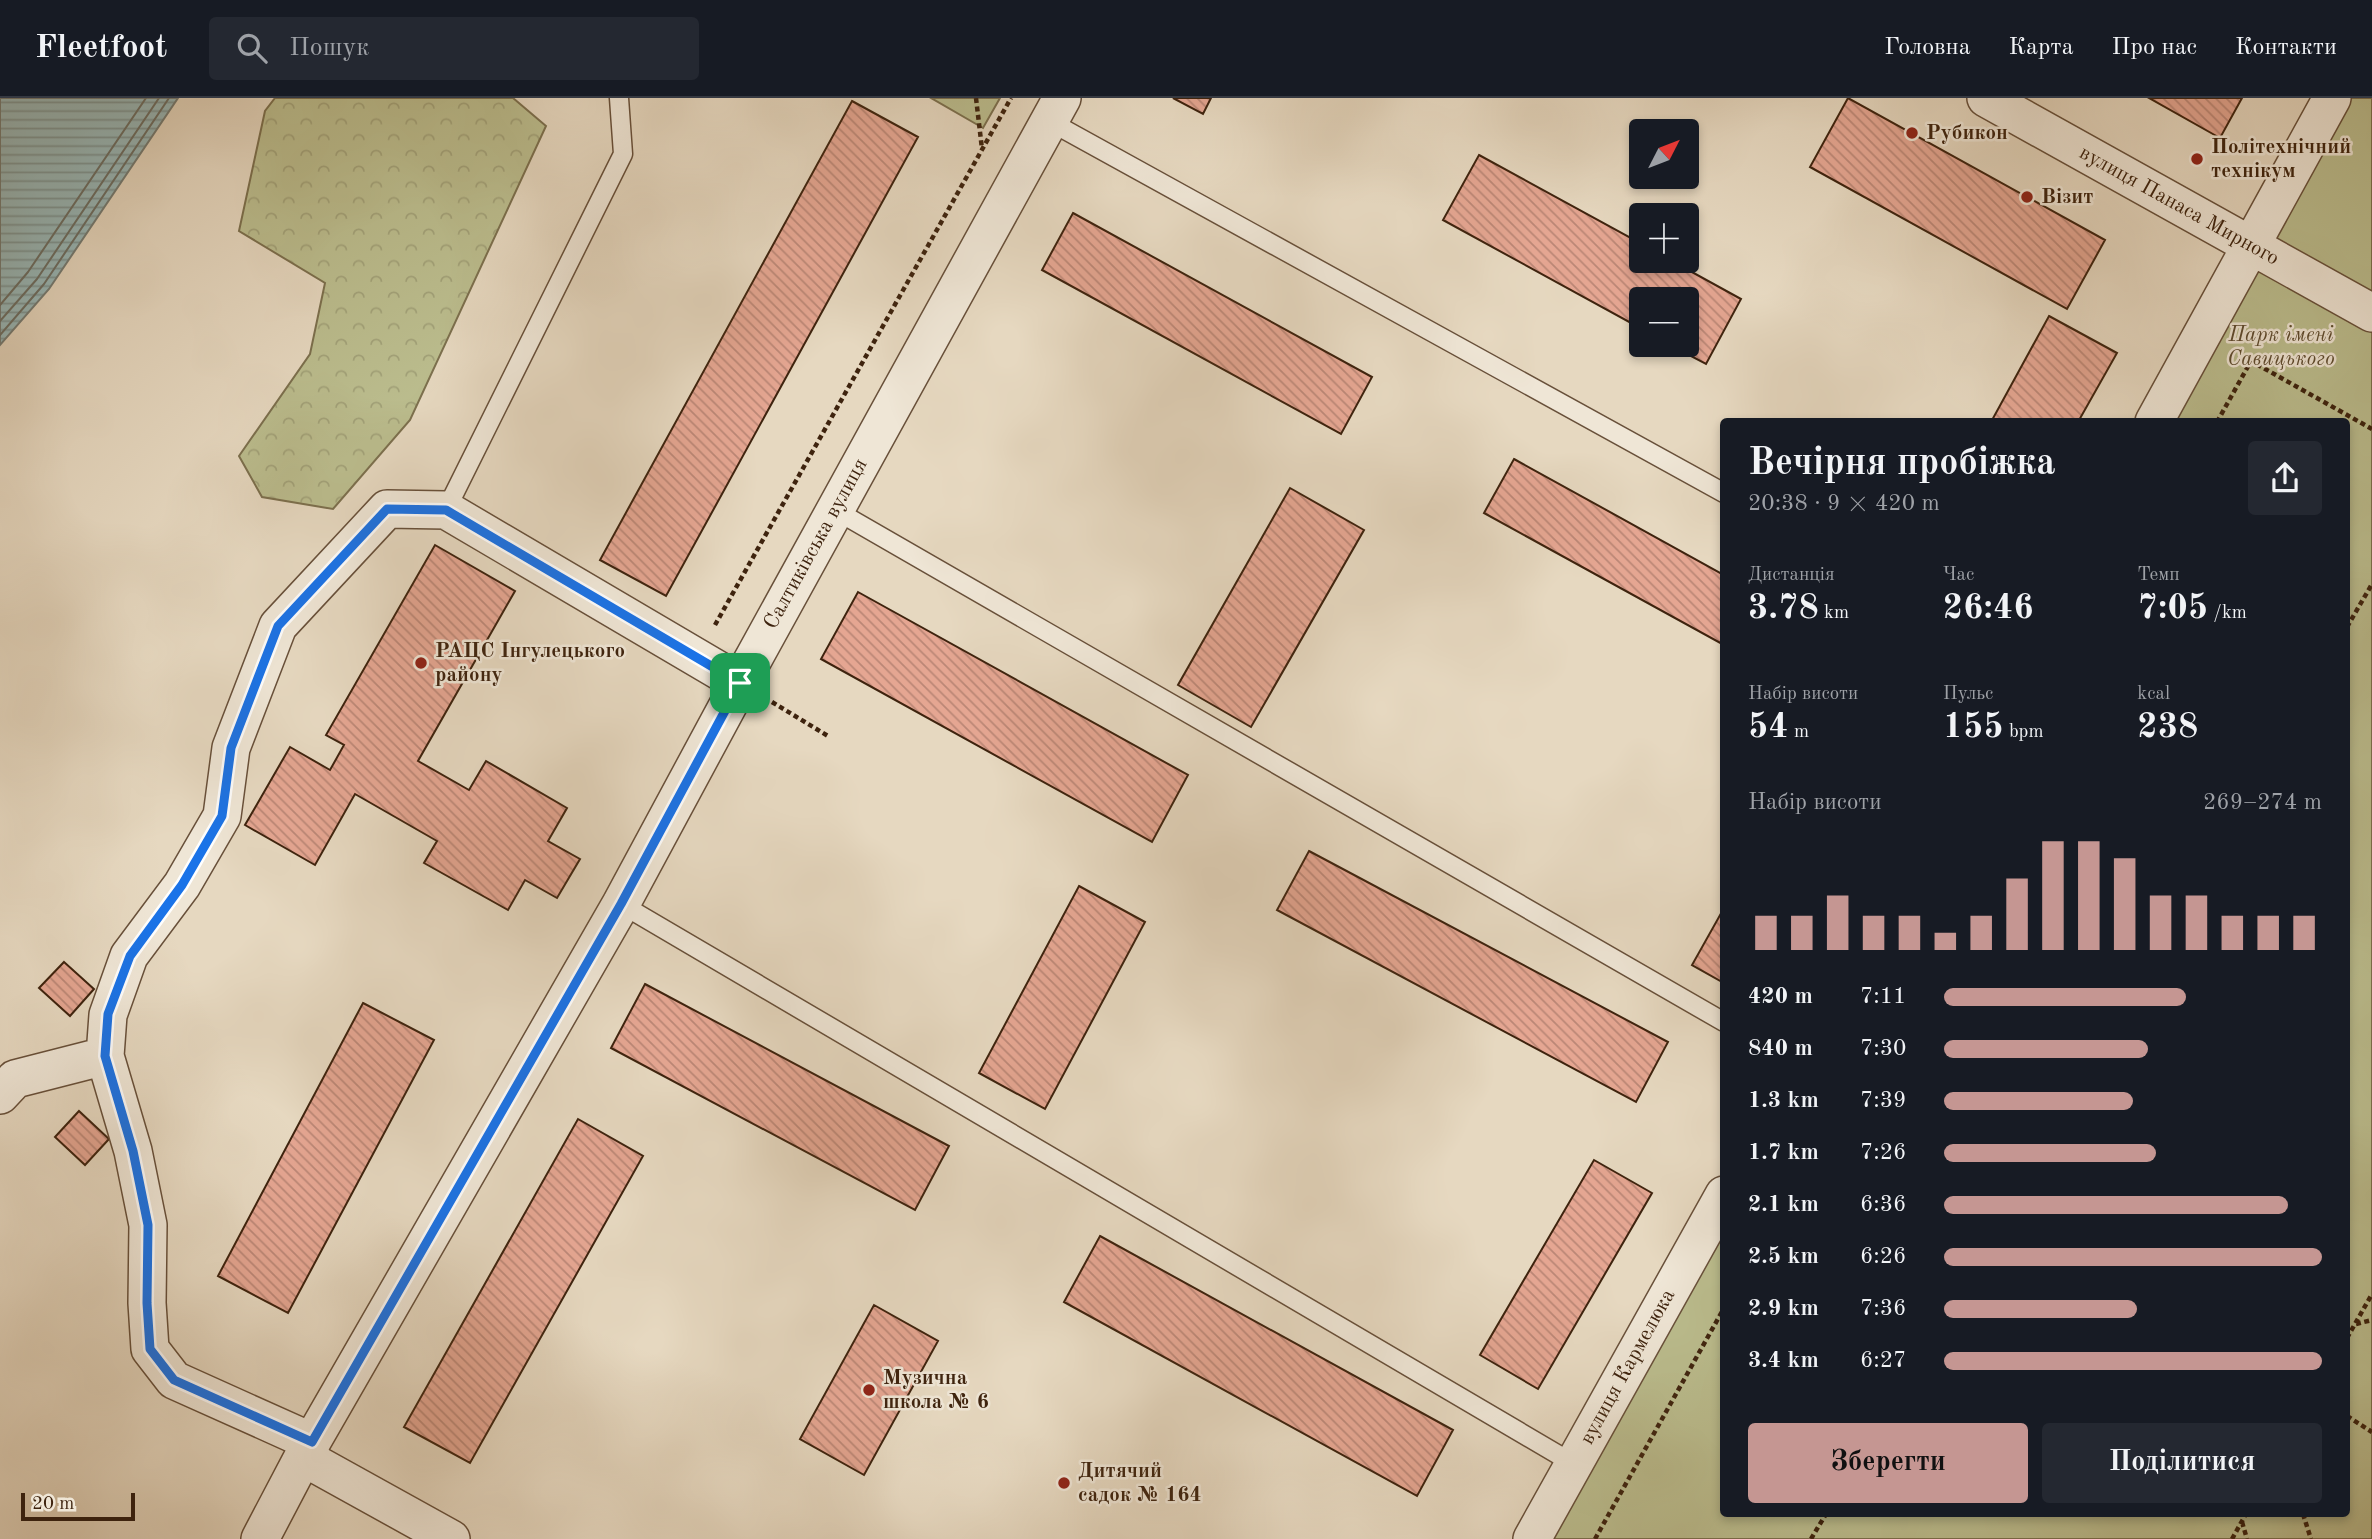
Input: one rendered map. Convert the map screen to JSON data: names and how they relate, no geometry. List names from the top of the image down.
{
  "streets": {
    "street": ["вулиця Панаса Мирного", "Салтиківська вулиця", "вулиця Кармелюка"]
  },
  "parks": ["Парк імені Савицького"],
  "places": [
    "Рубикон",
    "Політехнічний технікум",
    "Візит",
    "РАЦС Інгулецького району",
    "Музична школа № 6",
    "Дитячий садок № 164"
  ],
  "scale_bar": "20 m",
  "north": "top right",
  "page": {
    "header": "Fleetfoot",
    "search": "Пошук",
    "nav": [
      "Головна",
      "Карта",
      "Про нас",
      "Контакти"
    ],
    "map_buttons": ["+", "−"],
    "heading": ["Вечірня пробіжка", "20:38 · 9 × 420 m"],
    "stats": [
      ["Дистанція", "3.78 km"],
      ["Час", "26:46"],
      ["Темп", "7:05 /km"],
      ["Набір висоти", "54 m"],
      ["Пульс", "155 bpm"],
      ["kcal", "238"]
    ],
    "chart": ["Набір висоти", "269–274 m"],
    "list": [
      {
        "name": "420 m",
        "note": "7:11"
      },
      {
        "name": "840 m",
        "note": "7:30"
      },
      {
        "name": "1.3 km",
        "note": "7:39"
      },
      {
        "name": "1.7 km",
        "note": "7:26"
      },
      {
        "name": "2.1 km",
        "note": "6:36"
      },
      {
        "name": "2.5 km",
        "note": "6:26"
      },
      {
        "name": "2.9 km",
        "note": "7:36"
      },
      {
        "name": "3.4 km",
        "note": "6:27"
      }
    ],
    "buttons": ["Зберегти", "Поділитися"],
    "scale": "20 m"
  }
}
